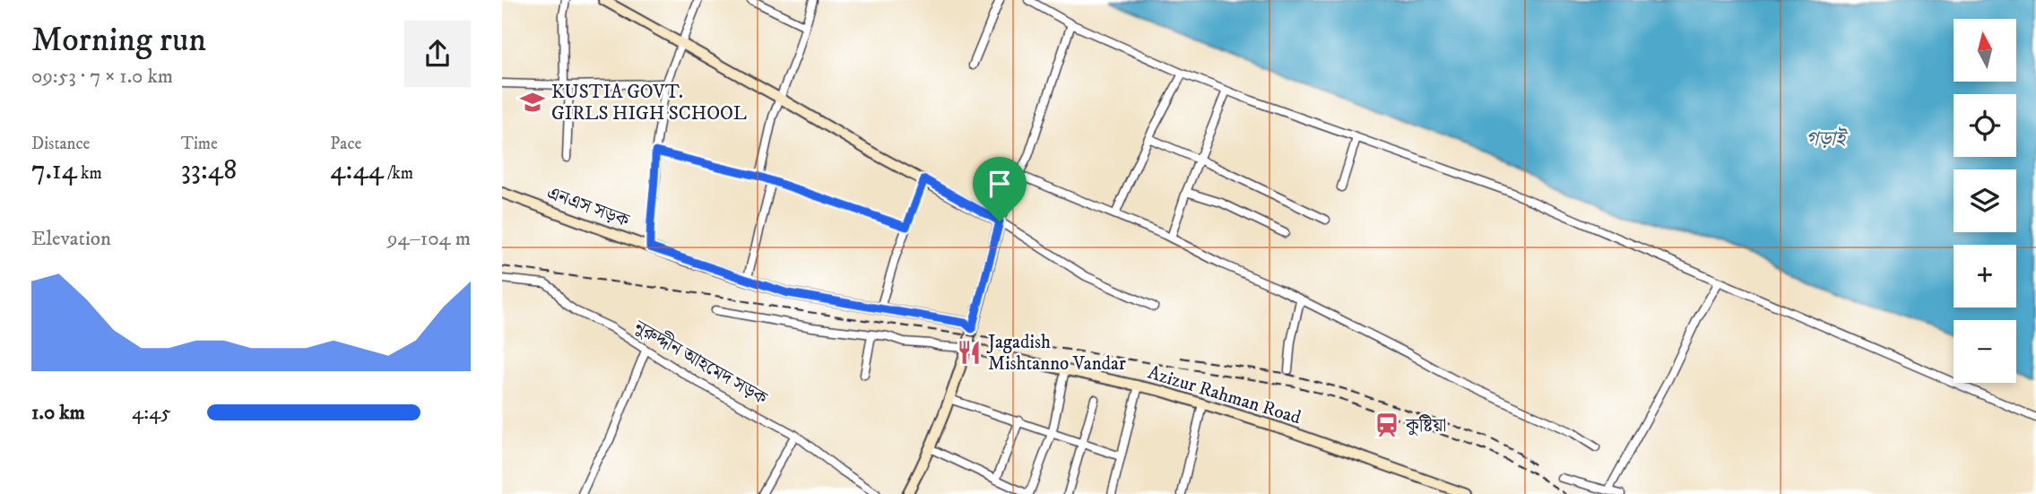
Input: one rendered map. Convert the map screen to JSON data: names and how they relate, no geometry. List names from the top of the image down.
{
  "streets": {
    "street": ["এনএস সড়ক", "নুরুদ্দীন আহমেদ সড়ক", "Azizur Rahman Road"]
  },
  "water": ["গড়াই"],
  "places": {
    "school or university": ["KUSTIA GOVT. GIRLS HIGH SCHOOL"],
    "restaurant": ["Jagadish Mishtanno Vandar"],
    "station": ["কুষ্টিয়া"]
  },
  "north": "top",
  "page": {
    "heading": ["Morning run", "09:53 · 7 × 1.0 km"],
    "map_buttons": ["+", "−"],
    "stats": [
      ["Distance", "7.14 km"],
      ["Time", "33:48"],
      ["Pace", "4:44 /km"]
    ],
    "chart": ["Elevation", "94–104 m"],
    "list": [
      {
        "name": "1.0 km",
        "note": "4:45"
      }
    ]
  }
}
